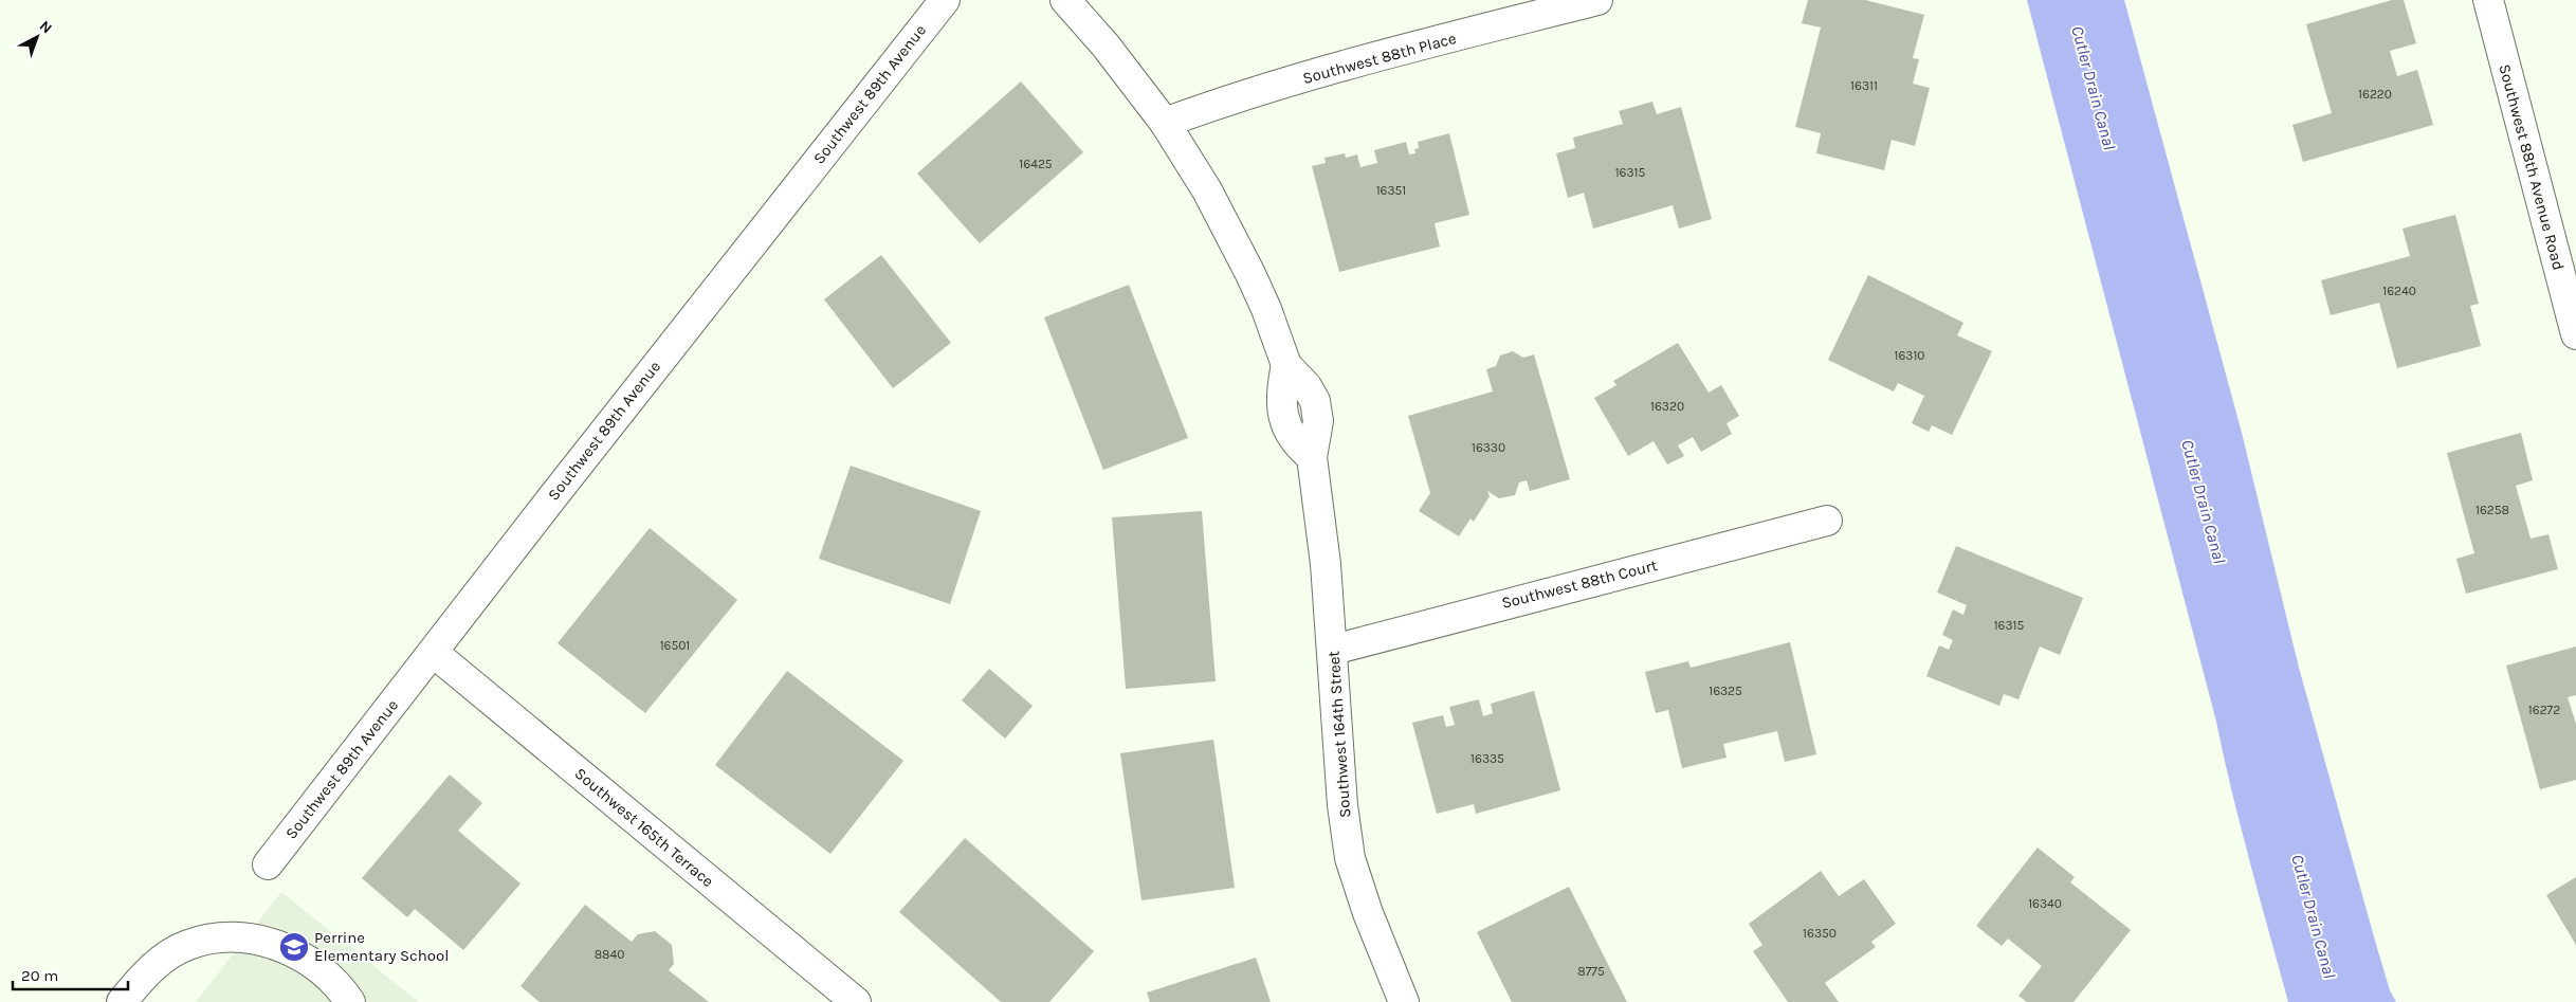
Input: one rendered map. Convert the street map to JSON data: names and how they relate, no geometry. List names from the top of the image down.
{
  "streets": {
    "street": [
      "Southwest 88th Place",
      "Southwest 89th Avenue",
      "Southwest 88th Avenue Road",
      "Southwest 88th Court",
      "Southwest 164th Street",
      "Southwest 165th Terrace"
    ]
  },
  "crossings": [
    ["Southwest 88th Place", "Southwest 164th Street"],
    ["Southwest 89th Avenue", "Southwest 165th Terrace"],
    ["Southwest 88th Court", "Southwest 164th Street"]
  ],
  "water": ["Cutler Drain Canal"],
  "places": {
    "school or university": ["Perrine Elementary School"]
  },
  "house_numbers": [
    "16311",
    "16220",
    "16425",
    "16315",
    "16351",
    "16240",
    "16310",
    "16320",
    "16330",
    "16258",
    "16315",
    "16501",
    "16325",
    "16272",
    "16335",
    "16340",
    "16350",
    "8840",
    "8775"
  ],
  "scale_bar": "20 m",
  "north": "top right"
}
